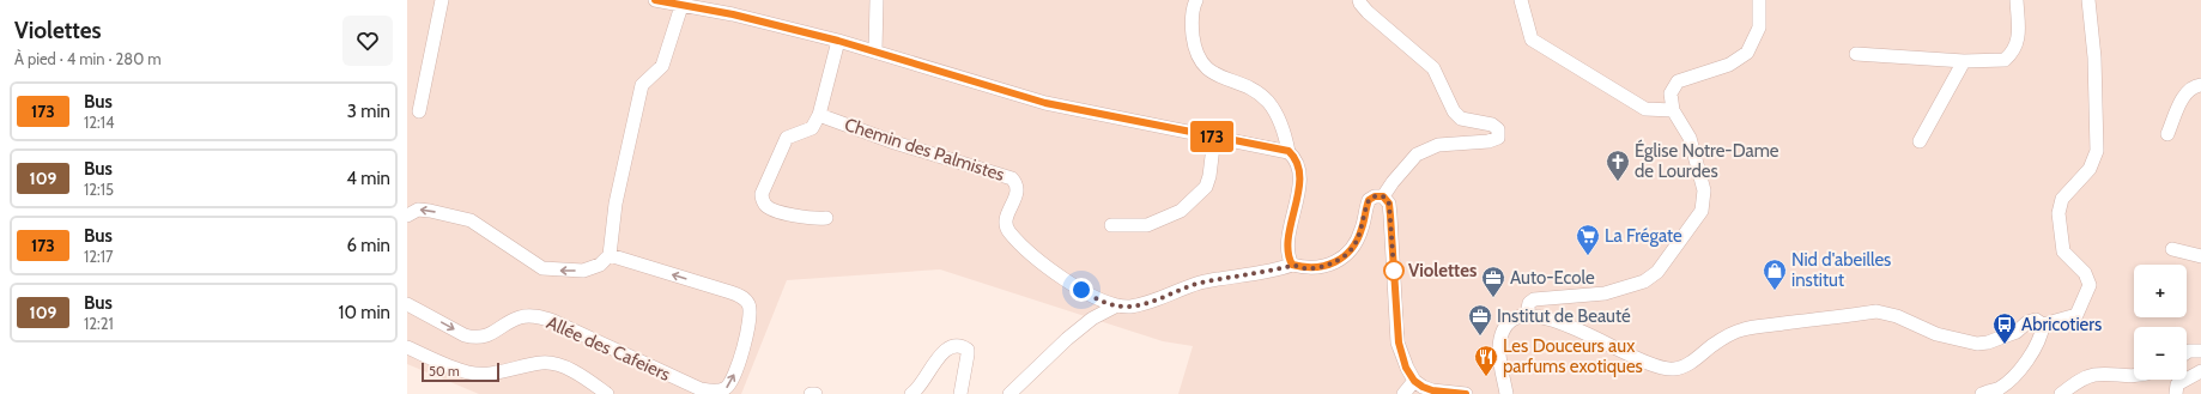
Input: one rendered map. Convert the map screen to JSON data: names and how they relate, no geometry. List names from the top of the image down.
{
  "streets": {
    "street": ["Chemin des Palmistes", "Allée des Cafeiers"]
  },
  "places": {
    "church": ["Église Notre-Dame de Lourdes"],
    "supermarket": ["La Frégate"],
    "other": ["Violettes"],
    "shop": ["Nid d'abeilles institut"],
    "office": ["Auto-Ecole", "Institut de Beauté"],
    "bus stop": ["Abricotiers"],
    "restaurant": ["Les Douceurs aux parfums exotiques"]
  },
  "lines": ["bus line 173"],
  "scale_bar": "50 m",
  "page": {
    "heading": ["Violettes", "À pied · 4 min · 280 m"],
    "on_map": "173",
    "list": [
      {
        "mark": "173",
        "name": "Bus",
        "note": "12:14",
        "value": "3 min"
      },
      {
        "mark": "109",
        "name": "Bus",
        "note": "12:15",
        "value": "4 min"
      },
      {
        "mark": "173",
        "name": "Bus",
        "note": "12:17",
        "value": "6 min"
      },
      {
        "mark": "109",
        "name": "Bus",
        "note": "12:21",
        "value": "10 min"
      }
    ],
    "map_buttons": ["+", "−"],
    "scale": "50 m"
  }
}
